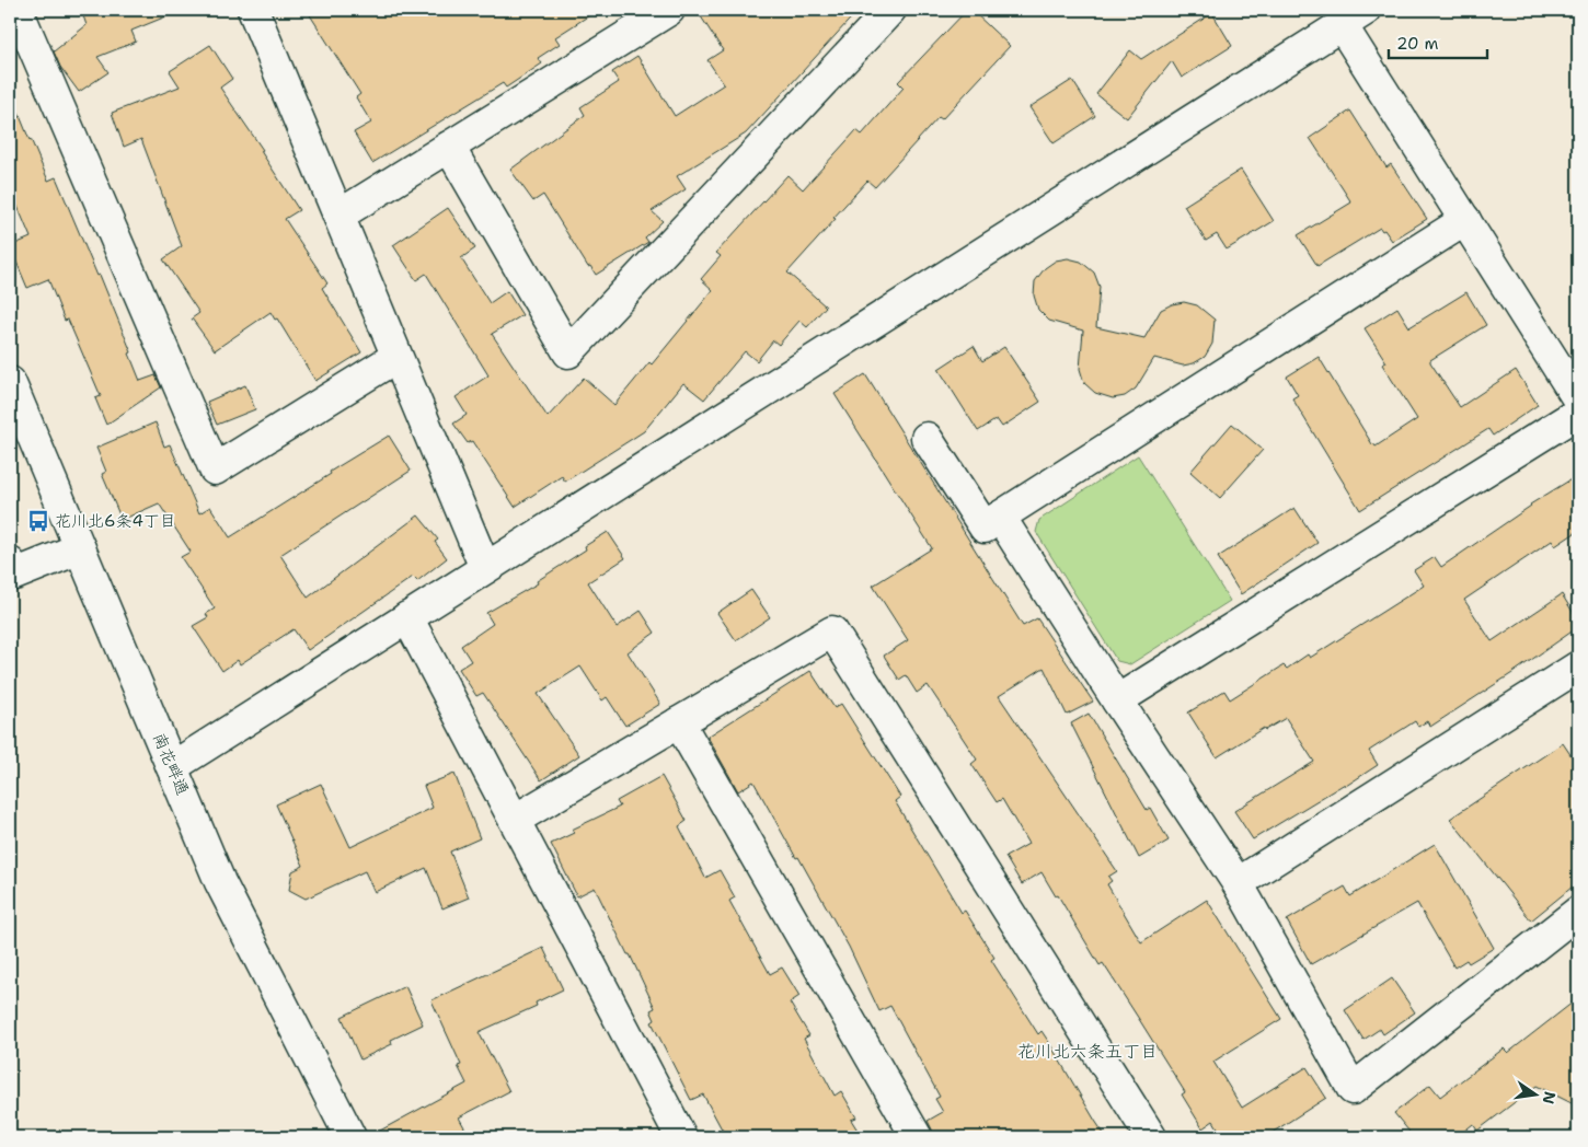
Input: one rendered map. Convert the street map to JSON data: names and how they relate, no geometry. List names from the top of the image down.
{
  "streets": {
    "street": ["南花畔通"]
  },
  "districts": ["花川北六条五丁目"],
  "places": {
    "bus stop": ["花川北6条4丁目"]
  },
  "scale_bar": "20 m",
  "north": "right"
}
